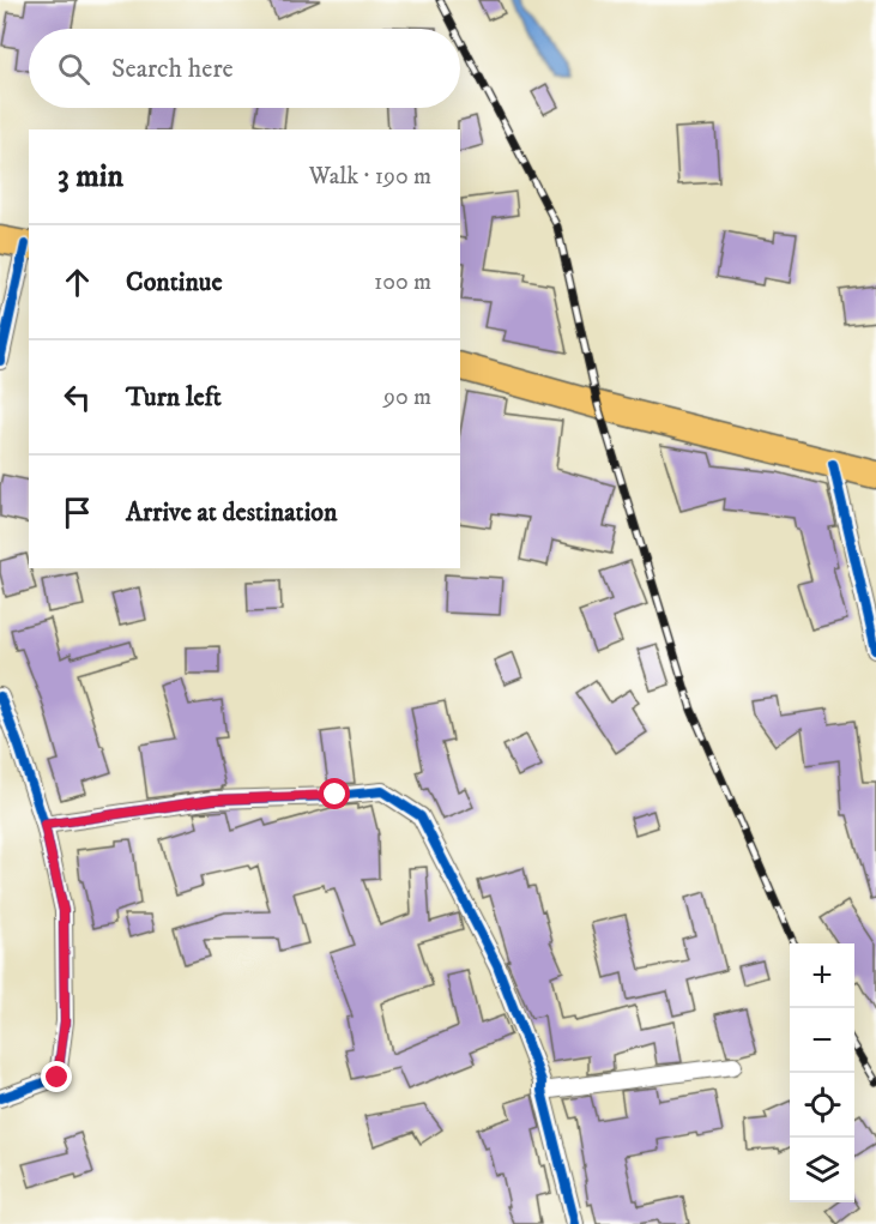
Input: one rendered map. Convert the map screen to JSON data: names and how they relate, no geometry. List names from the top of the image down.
{
  "page": {
    "search": "Search here",
    "heading": ["3 min", "Walk · 190 m"],
    "list": [
      ["Continue", "100 m"],
      ["Turn left", "90 m"],
      "Arrive at destination"
    ],
    "map_buttons": ["+", "−"]
  }
}
